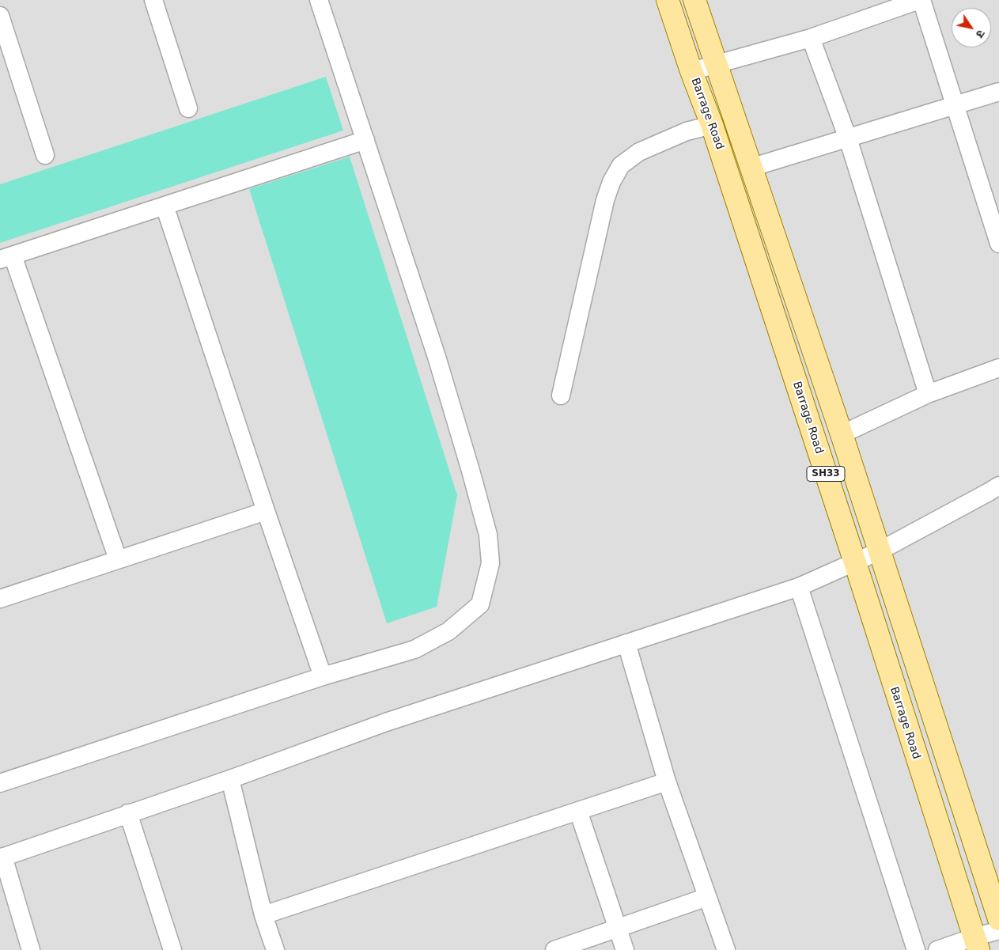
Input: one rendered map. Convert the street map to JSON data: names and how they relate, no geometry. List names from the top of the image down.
{
  "streets": {
    "main road": ["Barrage Road", "SH33"]
  },
  "north": "bottom right"
}
